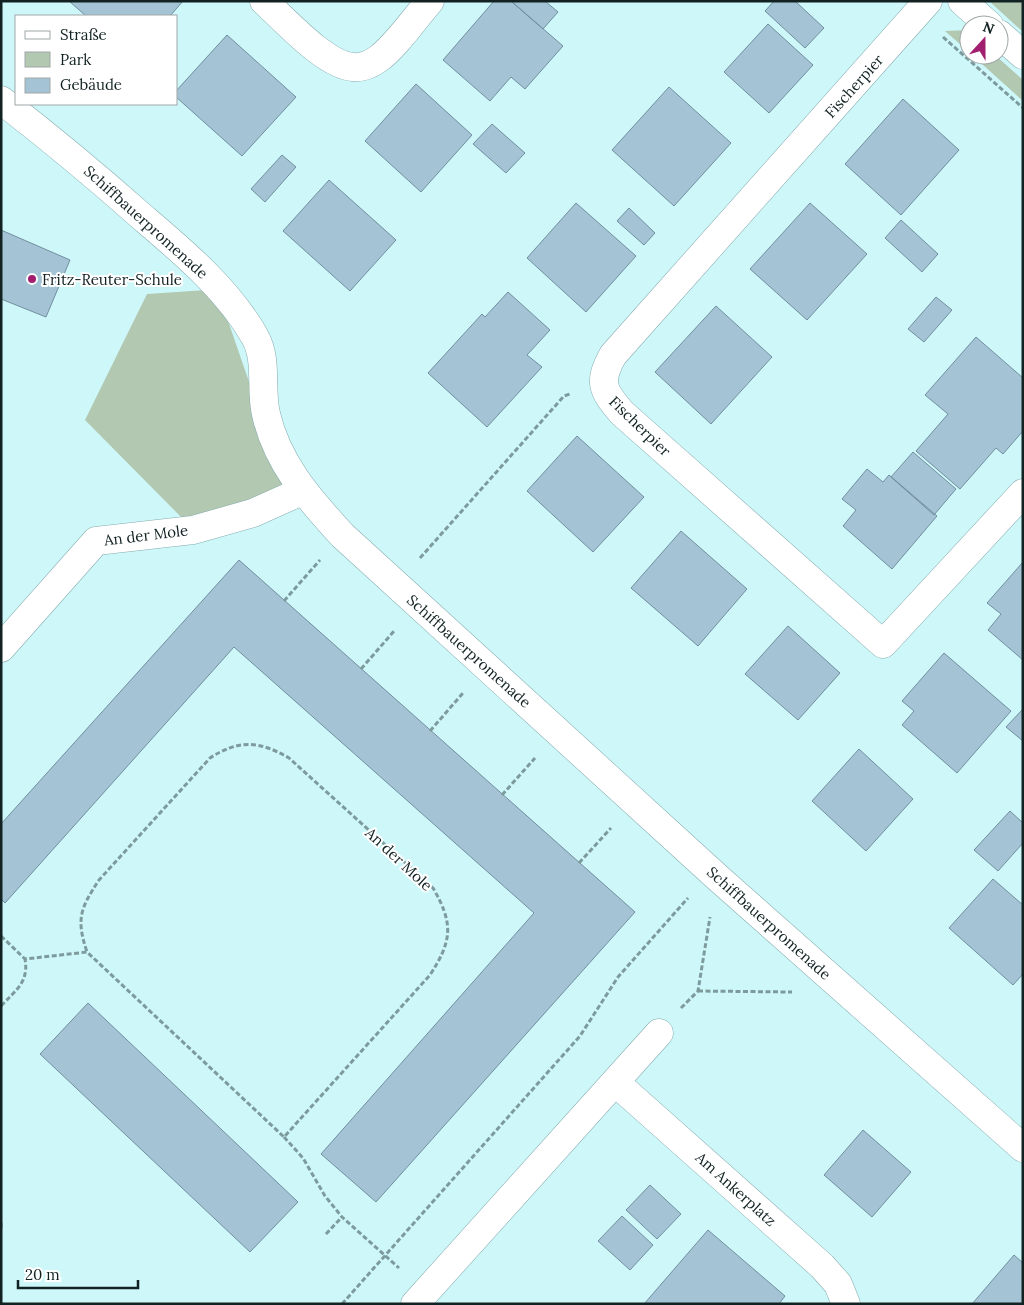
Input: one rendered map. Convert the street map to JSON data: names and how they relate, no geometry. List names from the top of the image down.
{
  "streets": {
    "street": [
      "Fischerpier",
      "Schiffbauerpromenade",
      "An der Mole",
      "Am Ankerplatz"
    ]
  },
  "crossings": [
    ["Schiffbauerpromenade", "An der Mole"]
  ],
  "places": ["Fritz-Reuter-Schule"],
  "legend": ["Straße", "Park", "Gebäude"],
  "scale_bar": "20 m",
  "north": "top"
}
